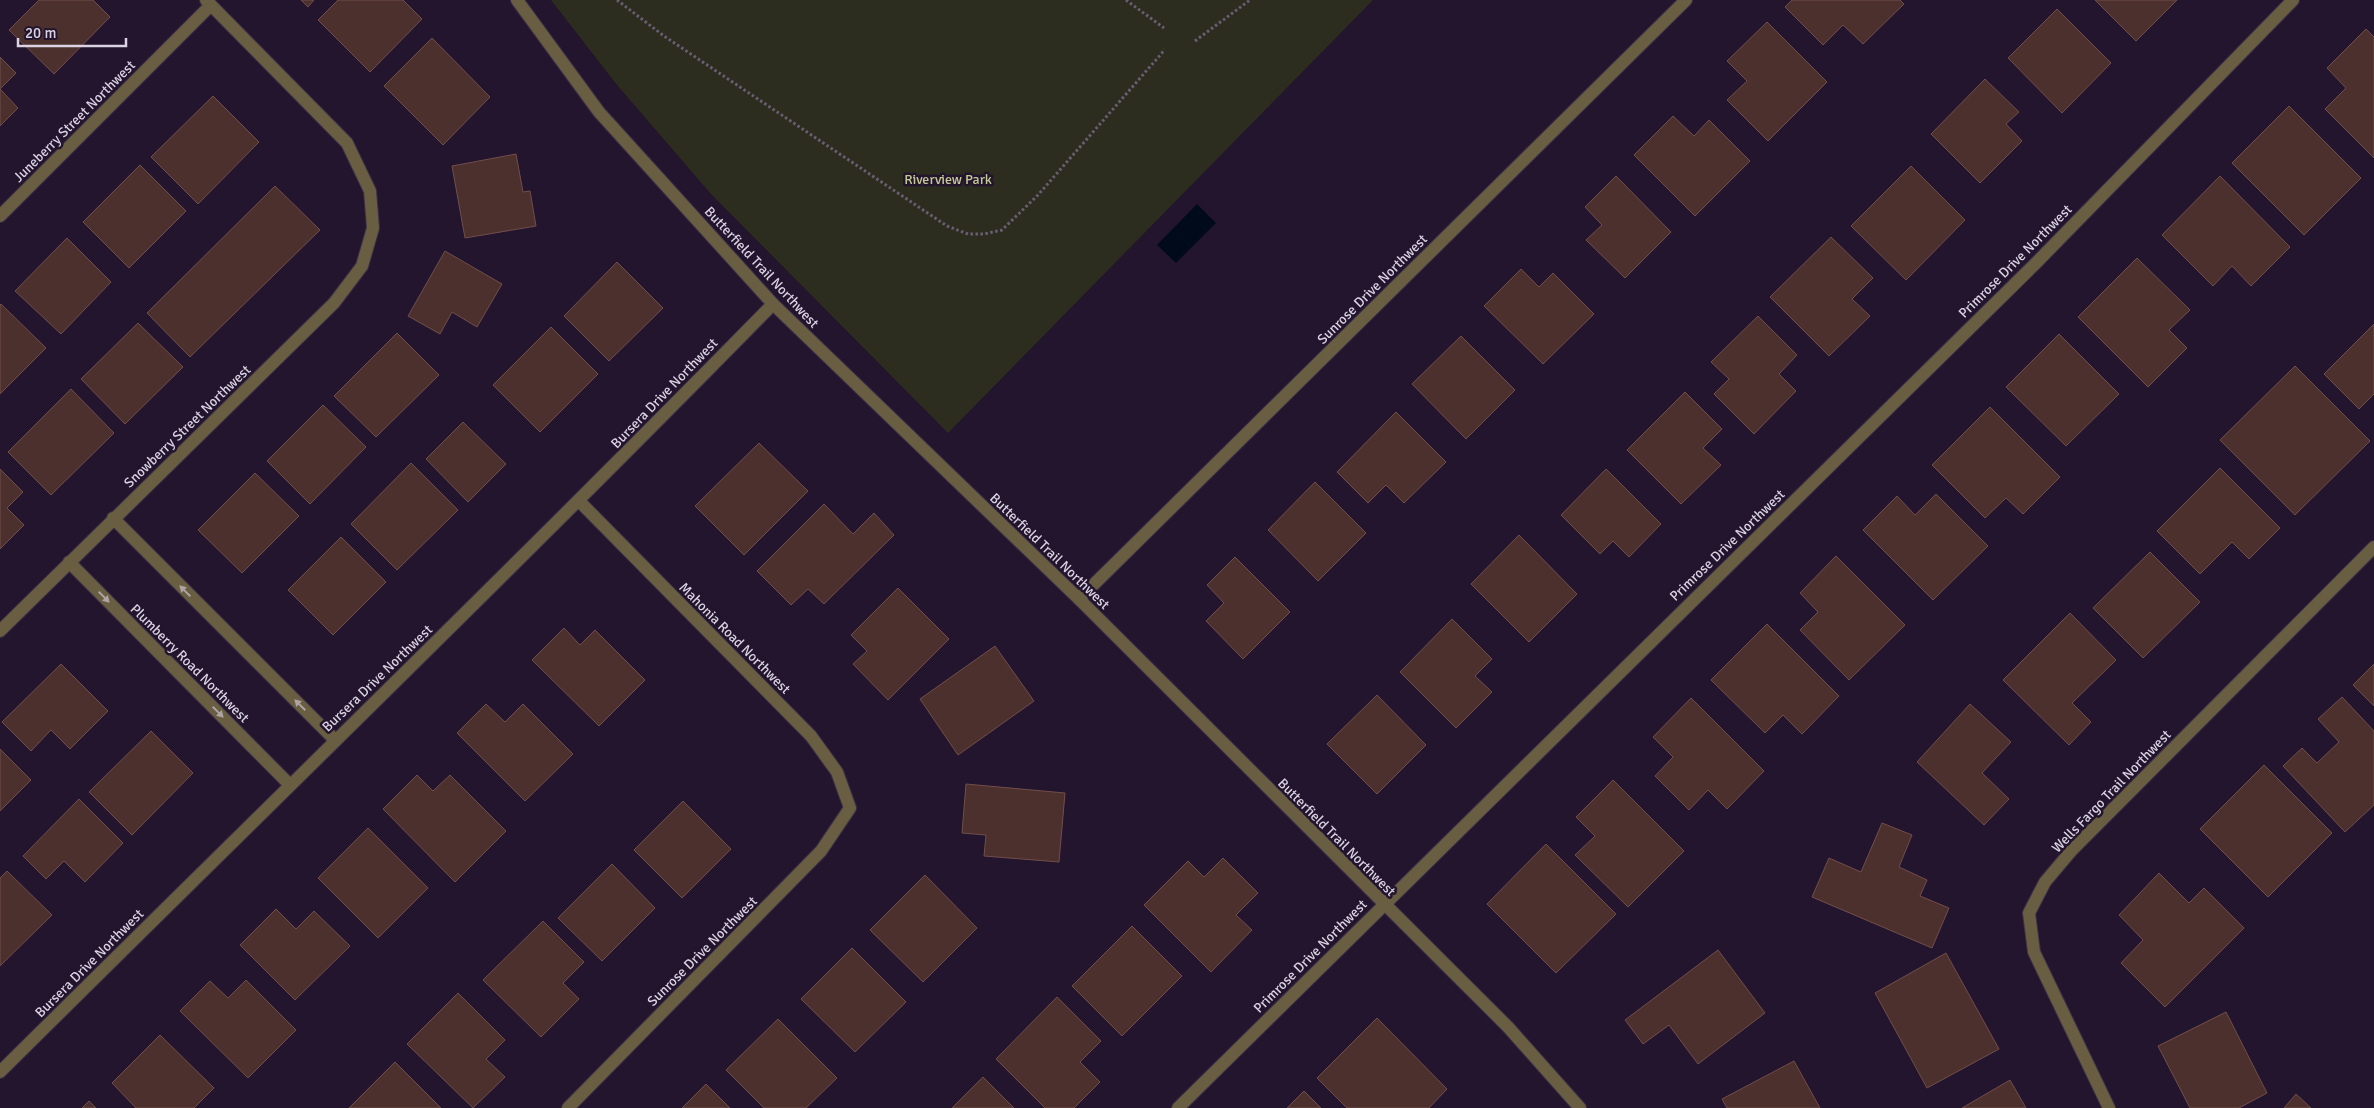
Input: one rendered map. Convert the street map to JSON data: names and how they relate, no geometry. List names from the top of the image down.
{
  "streets": {
    "street": [
      "Juneberry Street Northwest",
      "Primrose Drive Northwest",
      "Butterfield Trail Northwest",
      "Sunrose Drive Northwest",
      "Bursera Drive Northwest",
      "Snowberry Street Northwest",
      "Mahonia Road Northwest",
      "Plumberry Road Northwest",
      "Wells Fargo Trail Northwest"
    ]
  },
  "crossings": [
    ["Juneberry Street Northwest", "Snowberry Street Northwest"],
    ["Primrose Drive Northwest", "Butterfield Trail Northwest"],
    ["Butterfield Trail Northwest", "Sunrose Drive Northwest"],
    ["Butterfield Trail Northwest", "Bursera Drive Northwest"],
    ["Sunrose Drive Northwest", "Mahonia Road Northwest"],
    ["Bursera Drive Northwest", "Mahonia Road Northwest"],
    ["Bursera Drive Northwest", "Plumberry Road Northwest"],
    ["Snowberry Street Northwest", "Plumberry Road Northwest"]
  ],
  "parks": ["Riverview Park"],
  "scale_bar": "20 m"
}
